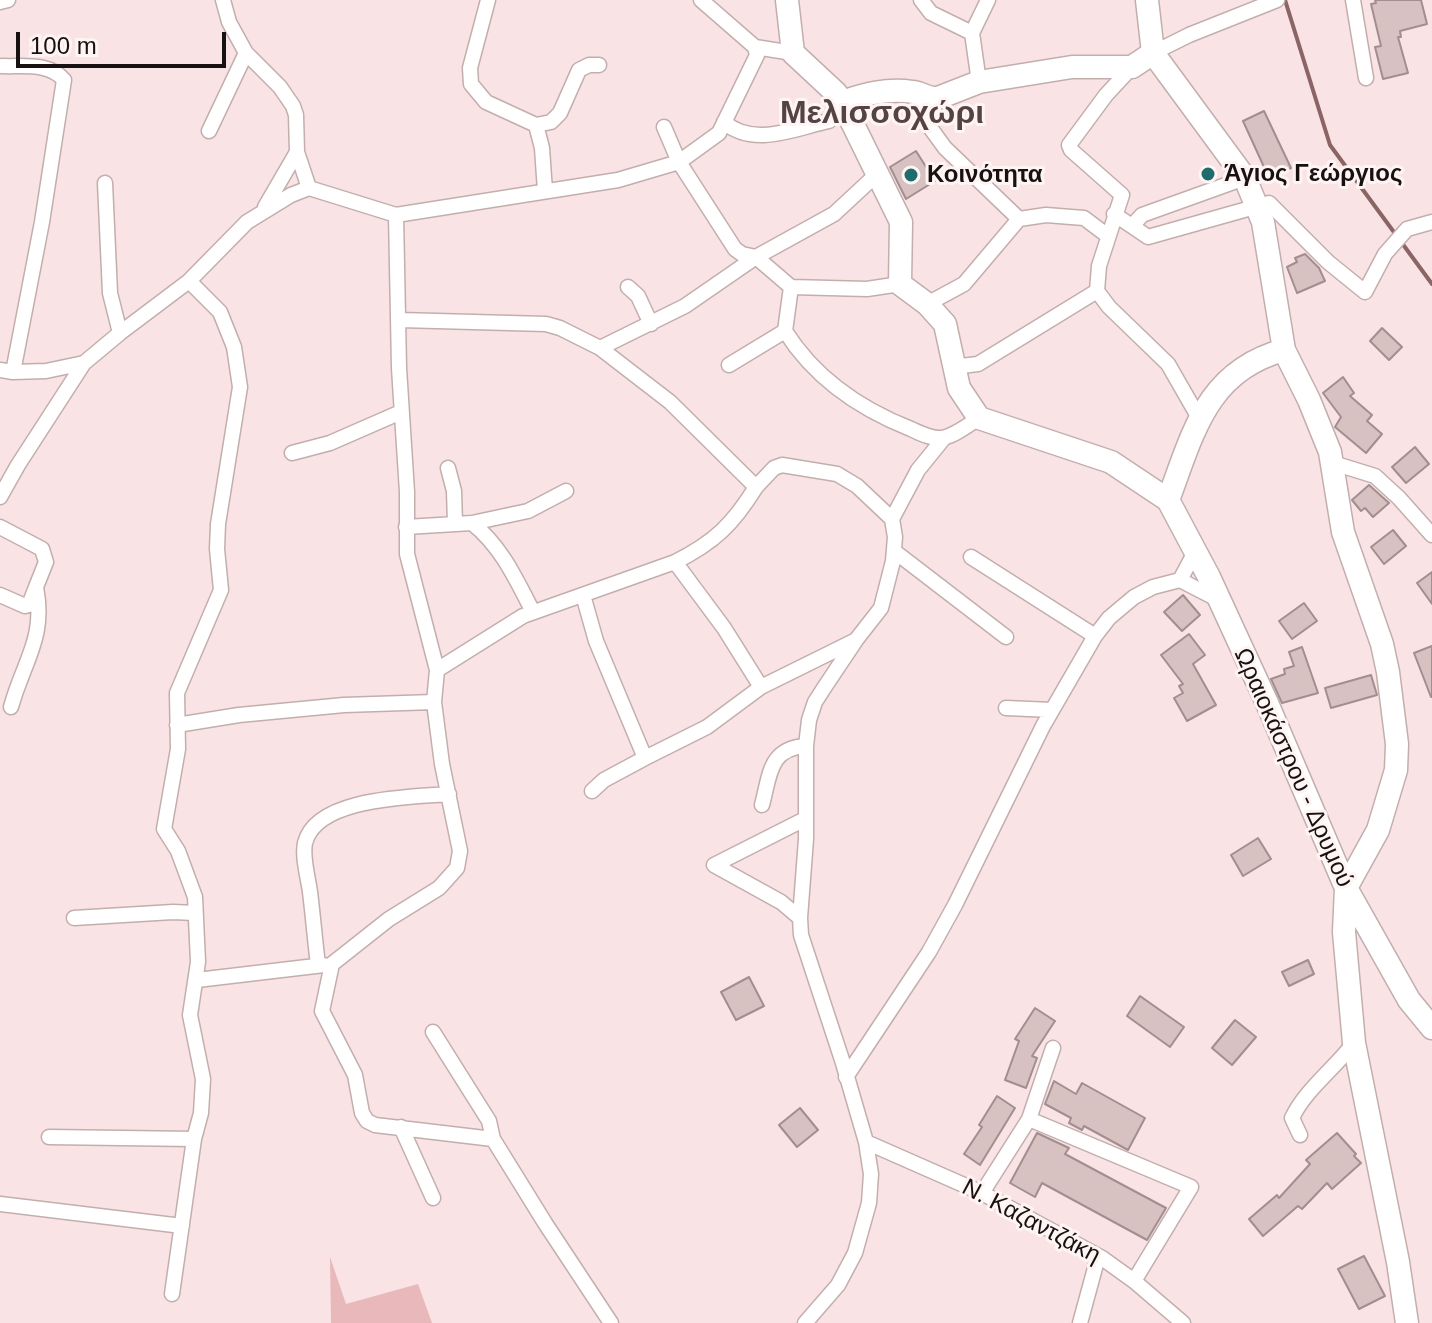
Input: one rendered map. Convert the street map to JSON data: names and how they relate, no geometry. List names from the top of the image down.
{
  "streets": {
    "main road": ["Ωραιοκάστρου - Δρυμού"],
    "street": ["Ν. Καζαντζάκη"]
  },
  "districts": ["Μελισσοχώρι"],
  "places": ["Άγιος Γεώργιος", "Κοινότητα"],
  "scale_bar": "100 m"
}
